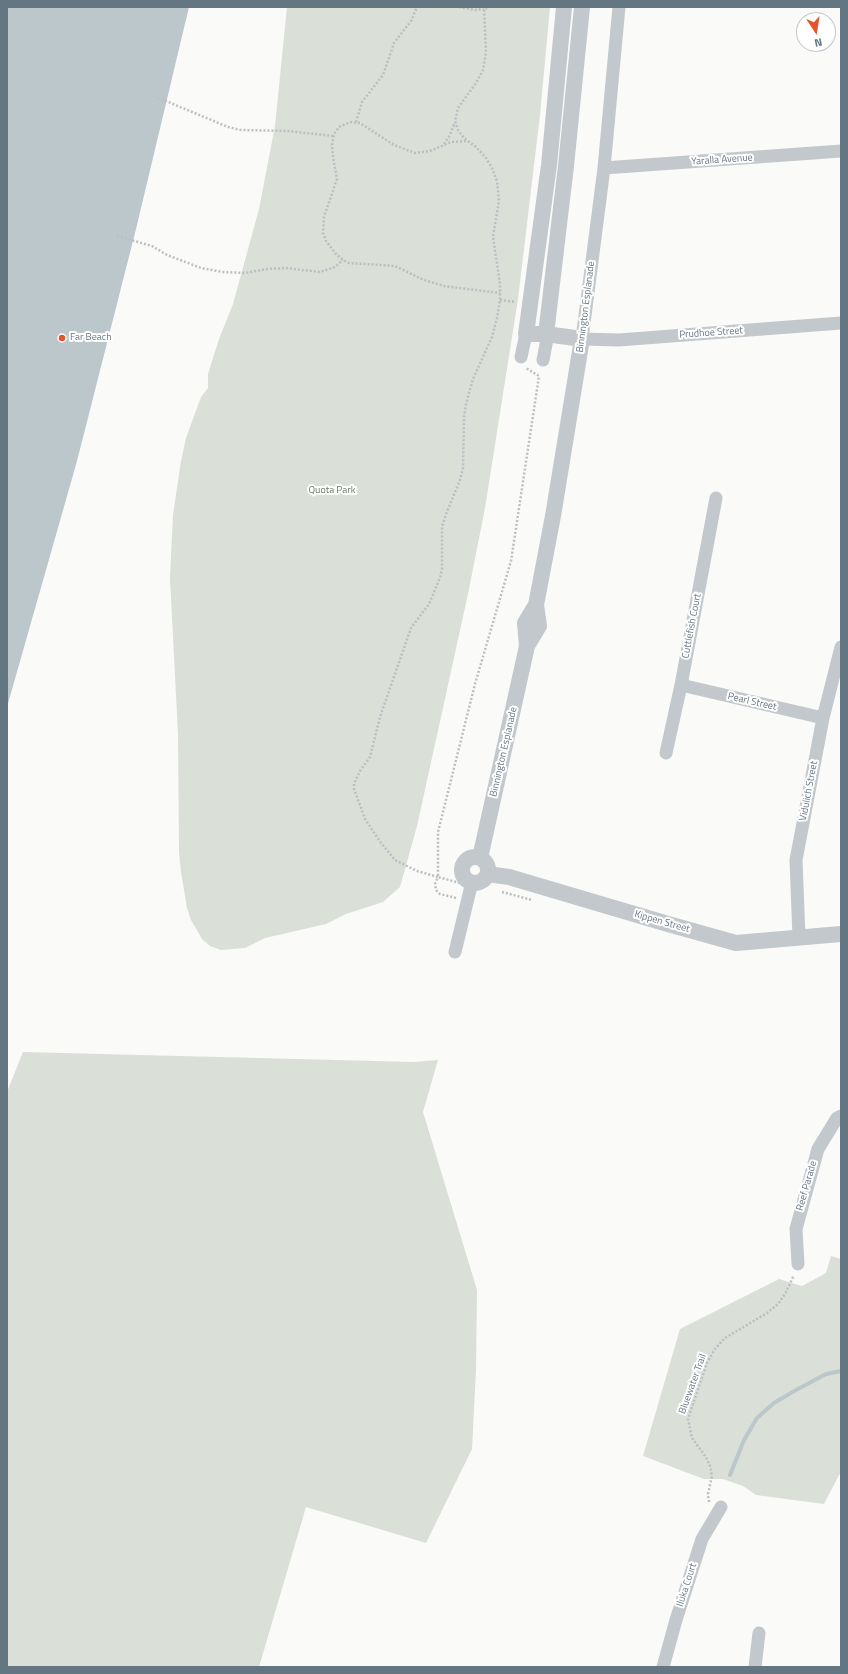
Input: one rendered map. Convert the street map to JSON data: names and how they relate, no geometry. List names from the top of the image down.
{
  "streets": {
    "street": [
      "Yaralla Avenue",
      "Binnington Esplanade",
      "Prudhoe Street",
      "Cuttlefish Court",
      "Pearl Street",
      "Vidulich Street",
      "Kippen Street",
      "Reef Parade",
      "Iluka Court"
    ],
    "path": ["Bluewater Trail"]
  },
  "crossings": [
    ["Yaralla Avenue", "Binnington Esplanade"],
    ["Binnington Esplanade", "Prudhoe Street"],
    ["Binnington Esplanade", "Kippen Street"],
    ["Cuttlefish Court", "Pearl Street"],
    ["Pearl Street", "Vidulich Street"],
    ["Vidulich Street", "Kippen Street"],
    ["Reef Parade", "Bluewater Trail"]
  ],
  "parks": ["Quota Park"],
  "places": ["Far Beach"],
  "north": "bottom"
}
